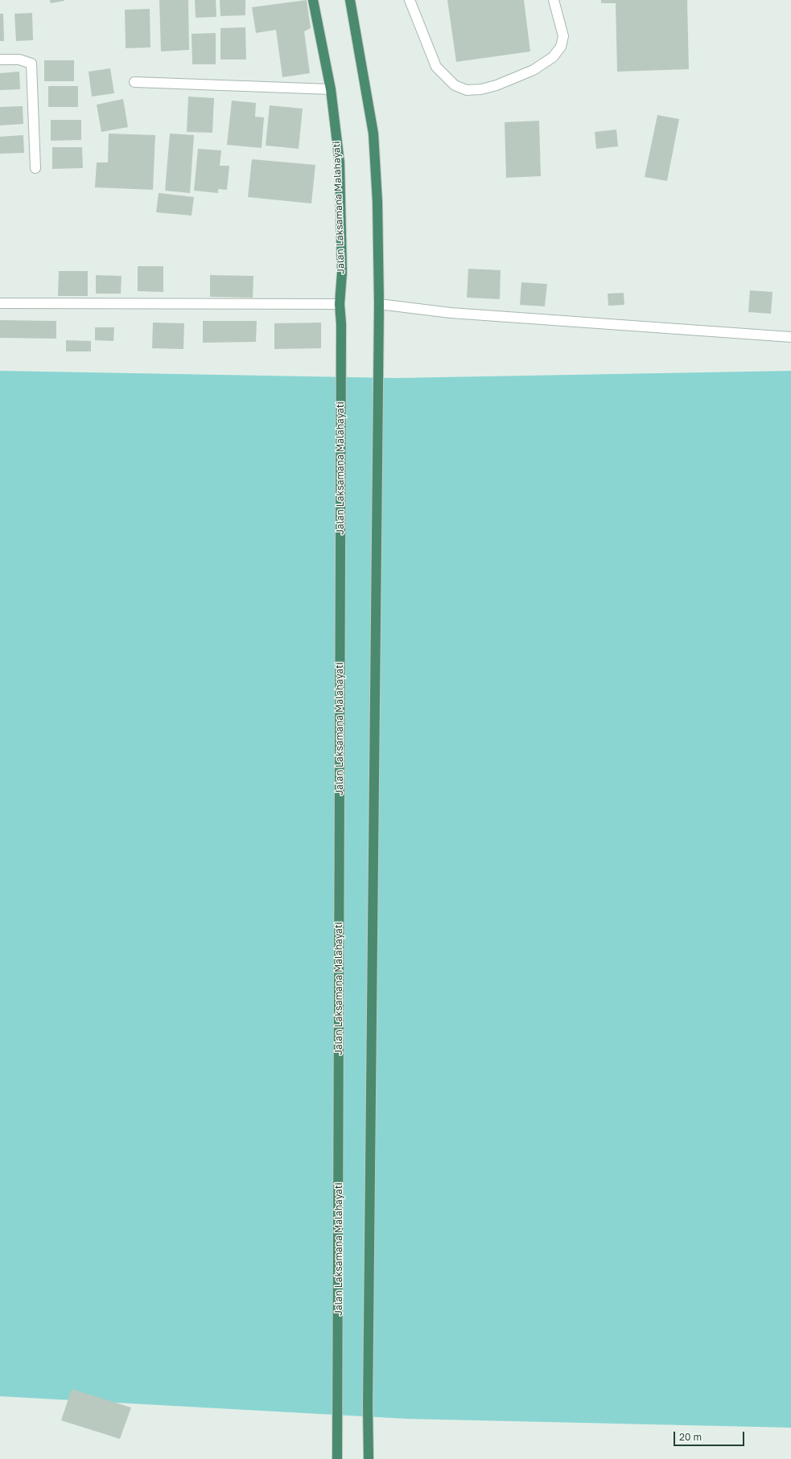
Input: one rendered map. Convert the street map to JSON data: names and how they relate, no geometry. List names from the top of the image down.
{
  "streets": {
    "highway": ["Jalan Laksamana Malahayati"]
  },
  "scale_bar": "20 m"
}
